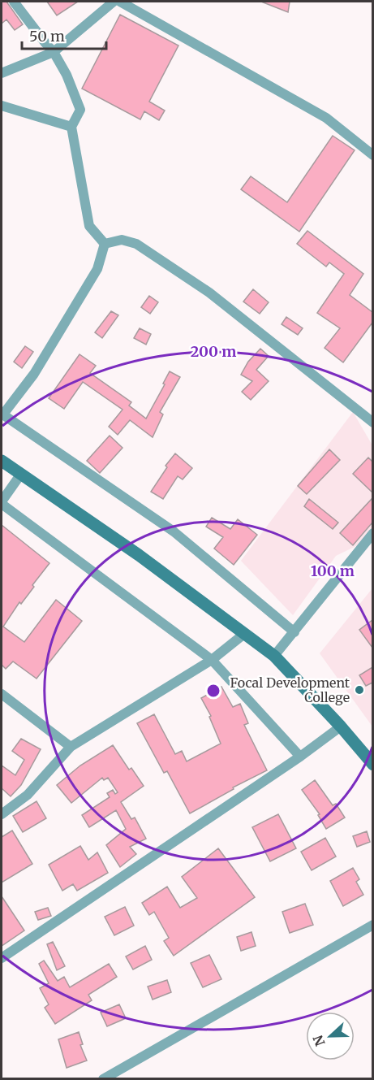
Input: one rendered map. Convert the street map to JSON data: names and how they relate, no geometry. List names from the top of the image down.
{
  "places": ["Focal Development College"],
  "scale_bar": "50 m",
  "north": "left",
  "rings": ["200 m", "100 m"]
}
